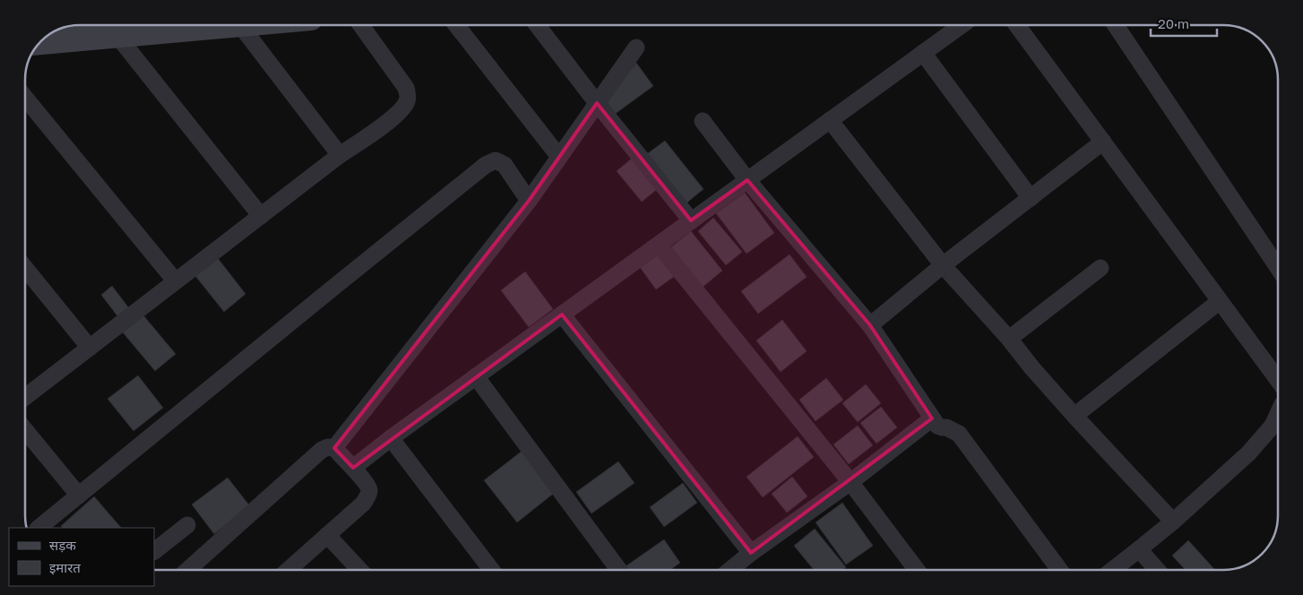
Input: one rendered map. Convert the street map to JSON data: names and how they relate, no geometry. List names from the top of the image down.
{
  "legend": ["सड़क", "इमारत"],
  "scale_bar": "20 m"
}
